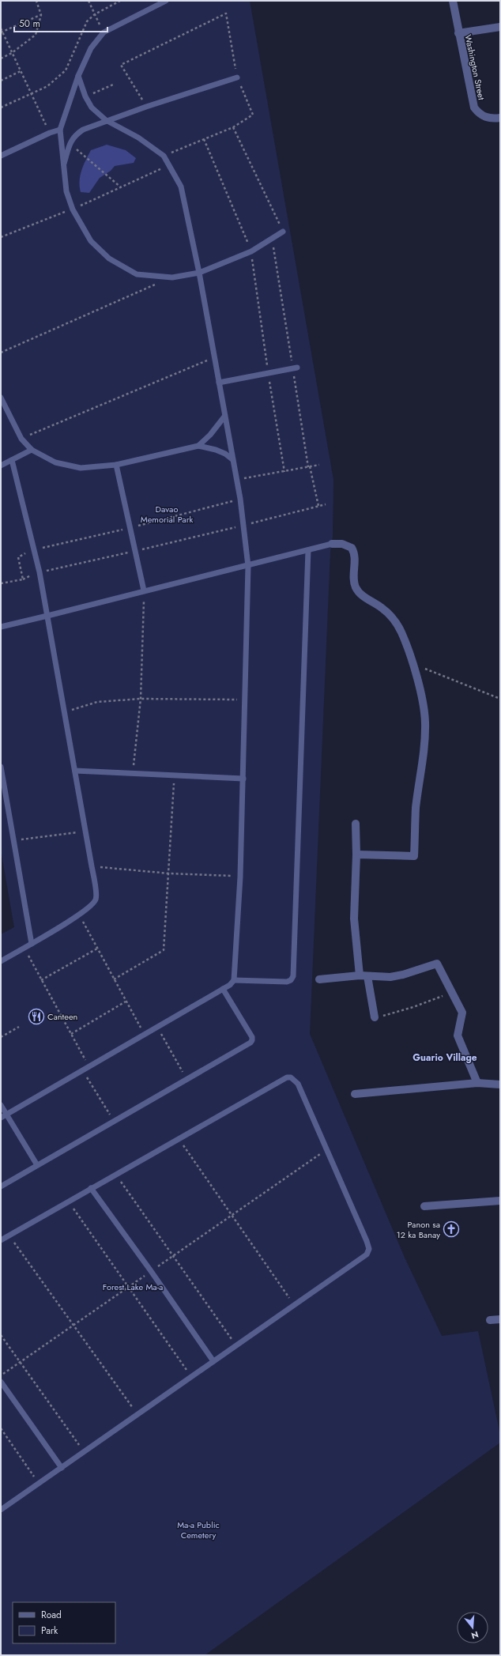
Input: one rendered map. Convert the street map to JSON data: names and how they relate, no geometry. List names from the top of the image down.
{
  "streets": {
    "street": ["Washington Street"]
  },
  "districts": ["Guario Village"],
  "parks": ["Davao Memorial Park", "Forest Lake Ma-a", "Ma-a Public Cemetery"],
  "places": {
    "restaurant": ["Canteen"],
    "church": ["Panon sa 12 ka Banay"]
  },
  "legend": ["Road", "Park"],
  "scale_bar": "50 m",
  "north": "bottom"
}
